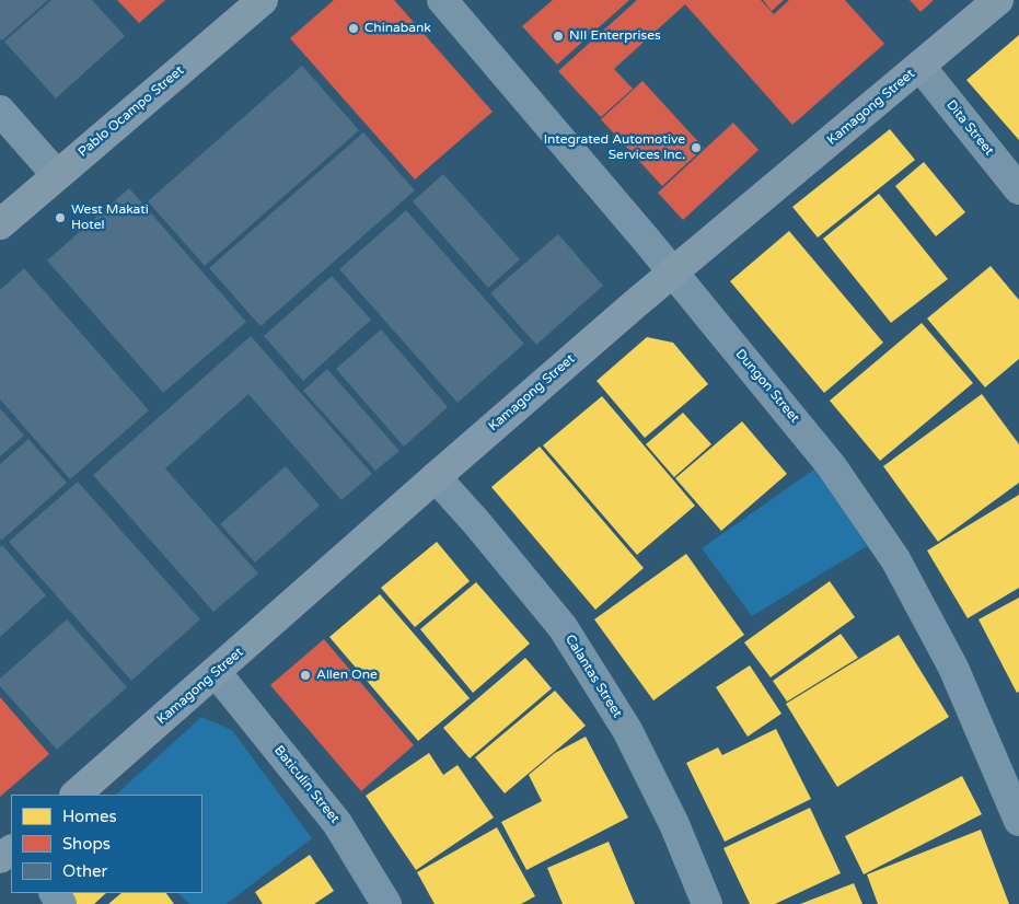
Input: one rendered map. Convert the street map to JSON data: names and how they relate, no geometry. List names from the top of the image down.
{
  "streets": {
    "main road": ["Kamagong Street", "Pablo Ocampo Street"],
    "street": [
      "Dita Street",
      "Dungon Street",
      "Calantas Street",
      "Baticulin Street"
    ]
  },
  "crossings": [
    ["Kamagong Street", "Dita Street"],
    ["Kamagong Street", "Dungon Street"],
    ["Kamagong Street", "Calantas Street"],
    ["Kamagong Street", "Baticulin Street"]
  ],
  "places": [
    "Chinabank",
    "NII Enterprises",
    "Integrated Automotive Services Inc.",
    "West Makati Hotel",
    "Allen One"
  ],
  "legend": ["Homes", "Shops", "Other"]
}
